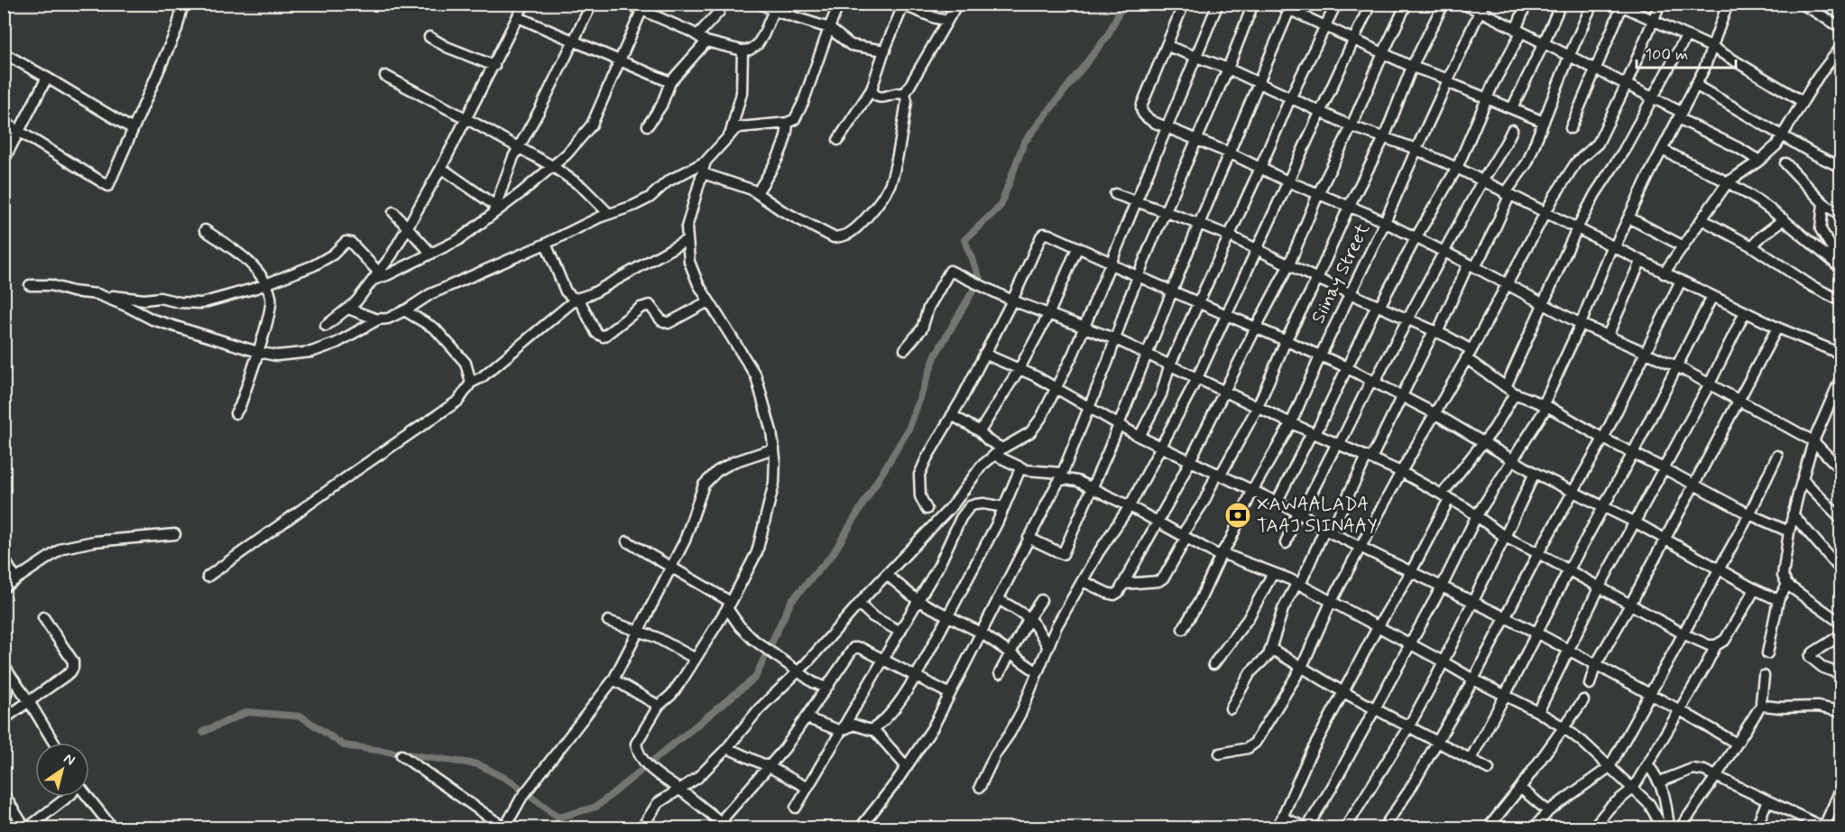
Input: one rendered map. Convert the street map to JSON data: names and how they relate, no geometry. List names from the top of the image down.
{
  "streets": {
    "street": ["Siinay Street"]
  },
  "places": {
    "bank": ["XAWAALADA TAAJ SIINAAY"]
  },
  "scale_bar": "100 m",
  "north": "top right"
}
